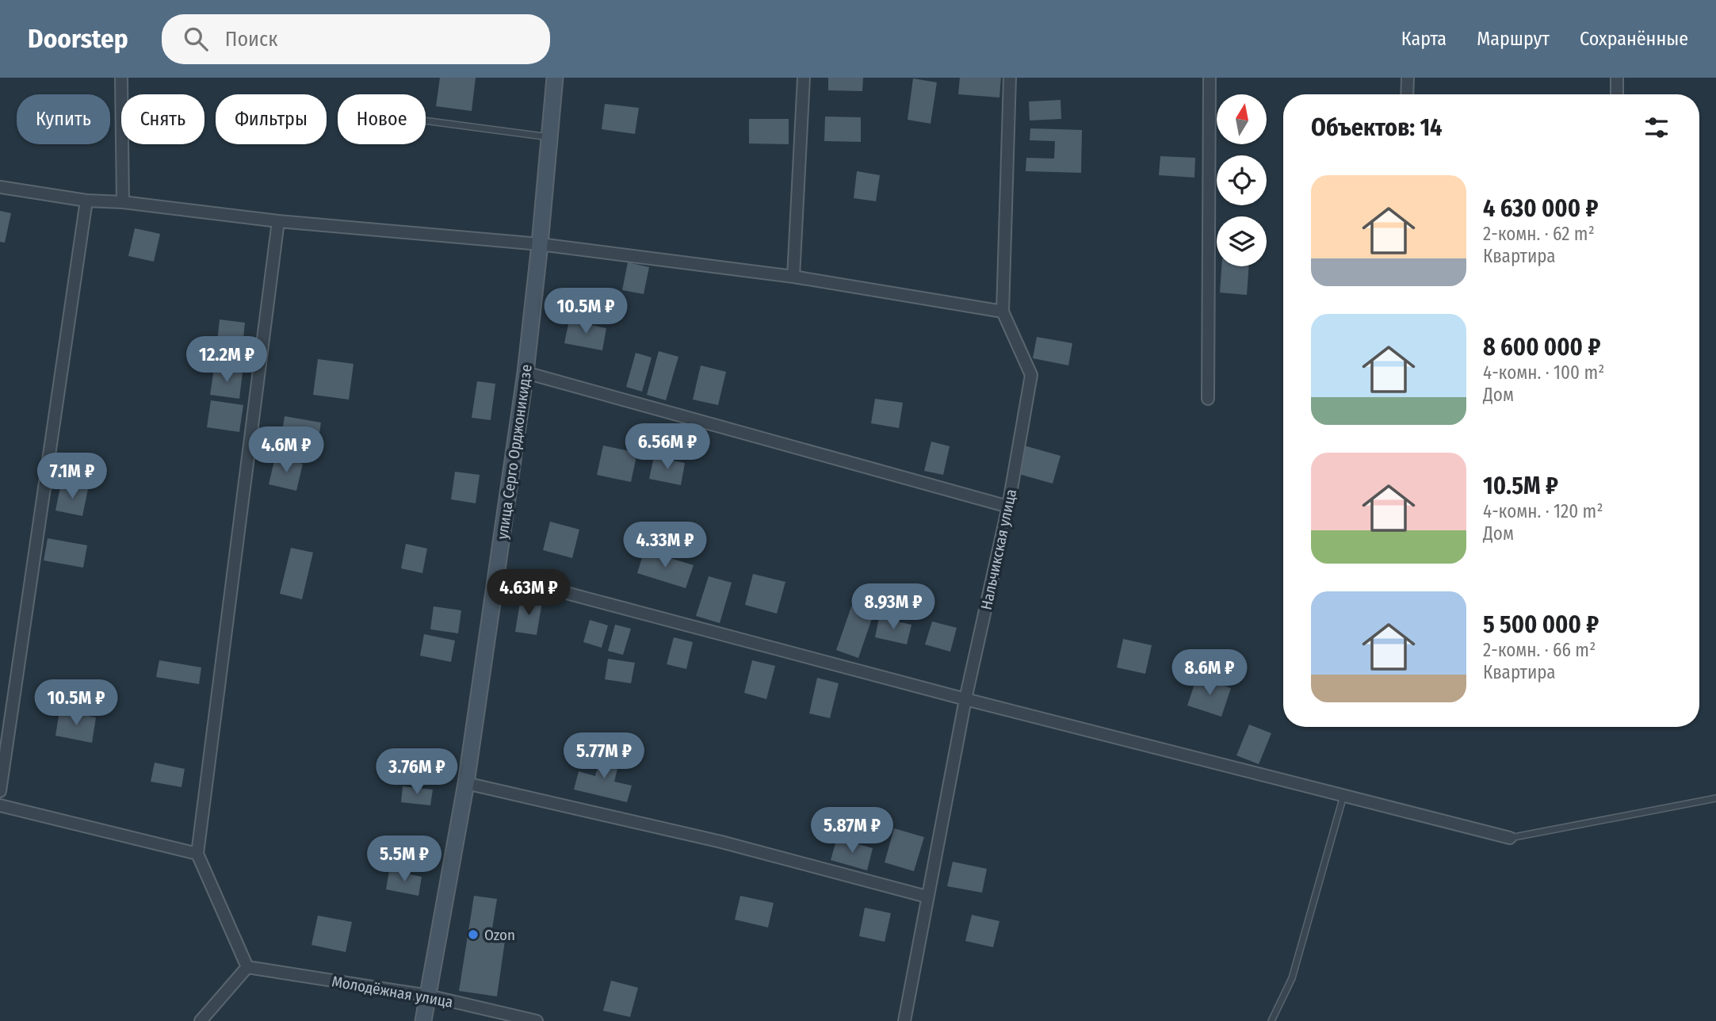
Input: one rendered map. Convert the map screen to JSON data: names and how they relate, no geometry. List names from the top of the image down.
{
  "streets": {
    "street": ["улица Серго Орджоникидзе", "Нальчикская улица", "Молодёжная улица"]
  },
  "crossings": [
    ["улица Серго Орджоникидзе", "Молодёжная улица"]
  ],
  "places": ["Ozon"],
  "north": "top",
  "page": {
    "header": "Doorstep",
    "search": "Поиск",
    "nav": ["Карта", "Маршрут", "Сохранённые"],
    "chip": [
      "Купить",
      "Снять",
      "Фильтры",
      "Новое"
    ],
    "heading": "Объектов: 14",
    "list": [
      {
        "name": "4 630 000 ₽",
        "note": "2-комн. · 62 m² · Квартира"
      },
      {
        "name": "8 600 000 ₽",
        "note": "4-комн. · 100 m² · Дом"
      },
      {
        "name": "10.5M ₽",
        "note": "4-комн. · 120 m² · Дом"
      },
      {
        "name": "5 500 000 ₽",
        "note": "2-комн. · 66 m² · Квартира"
      }
    ],
    "price": [
      "10.5M ₽",
      "12.2M ₽",
      "6.56M ₽",
      "4.6M ₽",
      "7.1M ₽",
      "4.33M ₽",
      "4.63M ₽",
      "8.93M ₽",
      "8.6M ₽",
      "10.5M ₽",
      "5.77M ₽",
      "3.76M ₽",
      "5.87M ₽",
      "5.5M ₽"
    ]
  }
}
